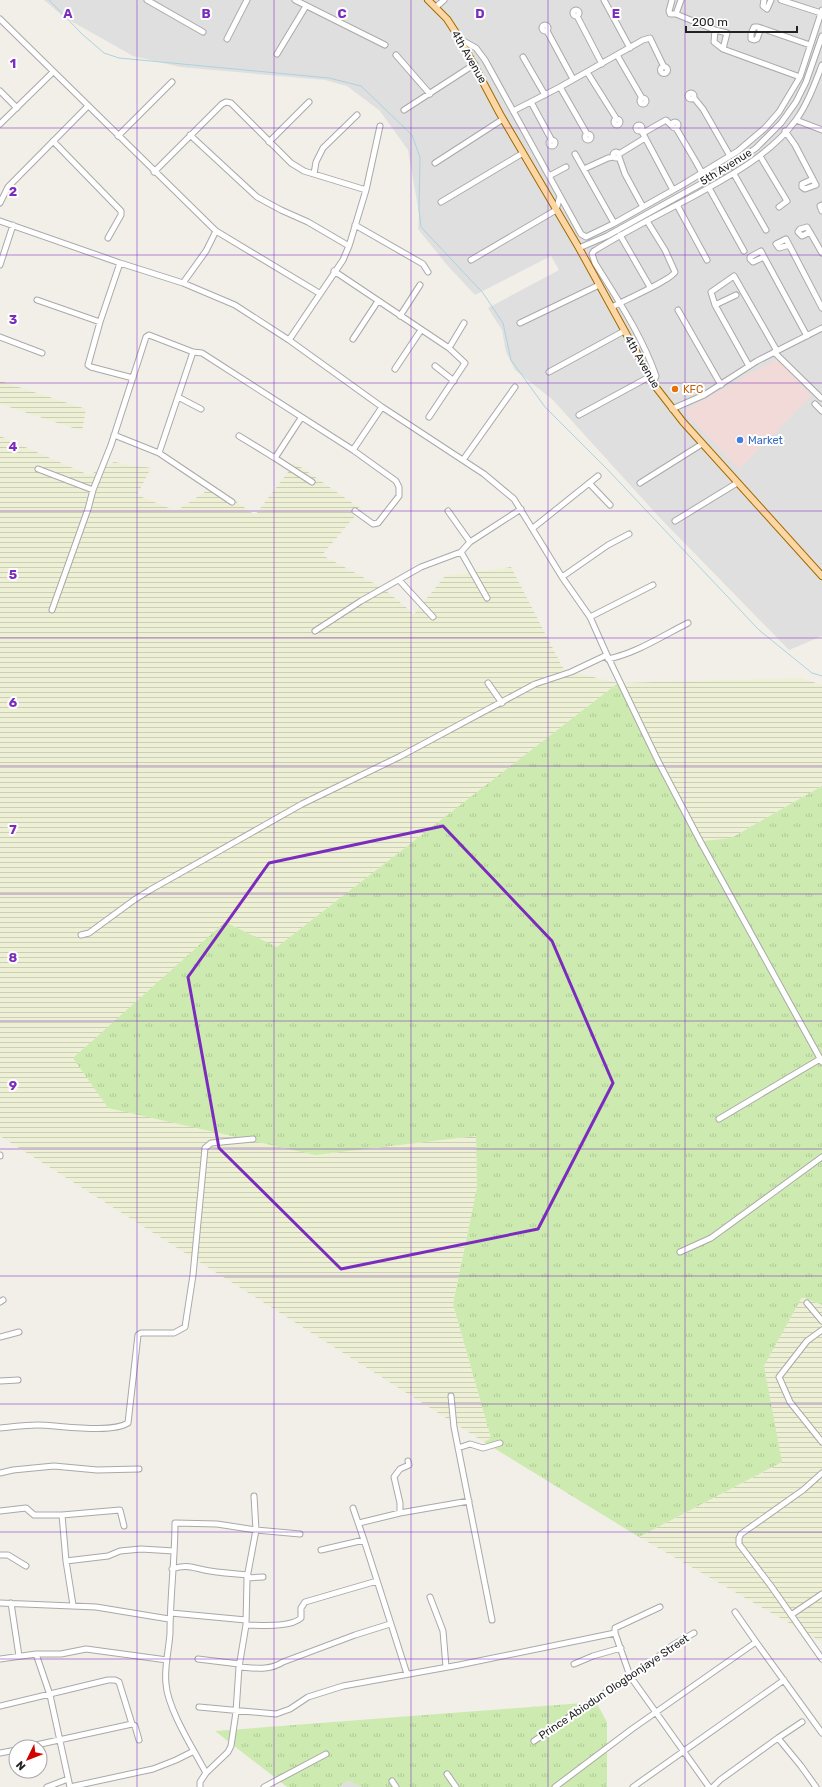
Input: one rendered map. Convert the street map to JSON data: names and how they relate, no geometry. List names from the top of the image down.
{
  "streets": {
    "main road": ["4th Avenue"],
    "street": ["5th Avenue", "Prince Abiodun Ologbonjaye Street"]
  },
  "crossings": [
    ["4th Avenue", "5th Avenue"]
  ],
  "places": ["KFC", "Market"],
  "scale_bar": "200 m",
  "north": "bottom left",
  "grid": {
    "columns": [
      "A",
      "B",
      "C",
      "D",
      "E"
    ],
    "rows": [
      "1",
      "2",
      "3",
      "4",
      "5",
      "6",
      "7",
      "8",
      "9"
    ]
  }
}
